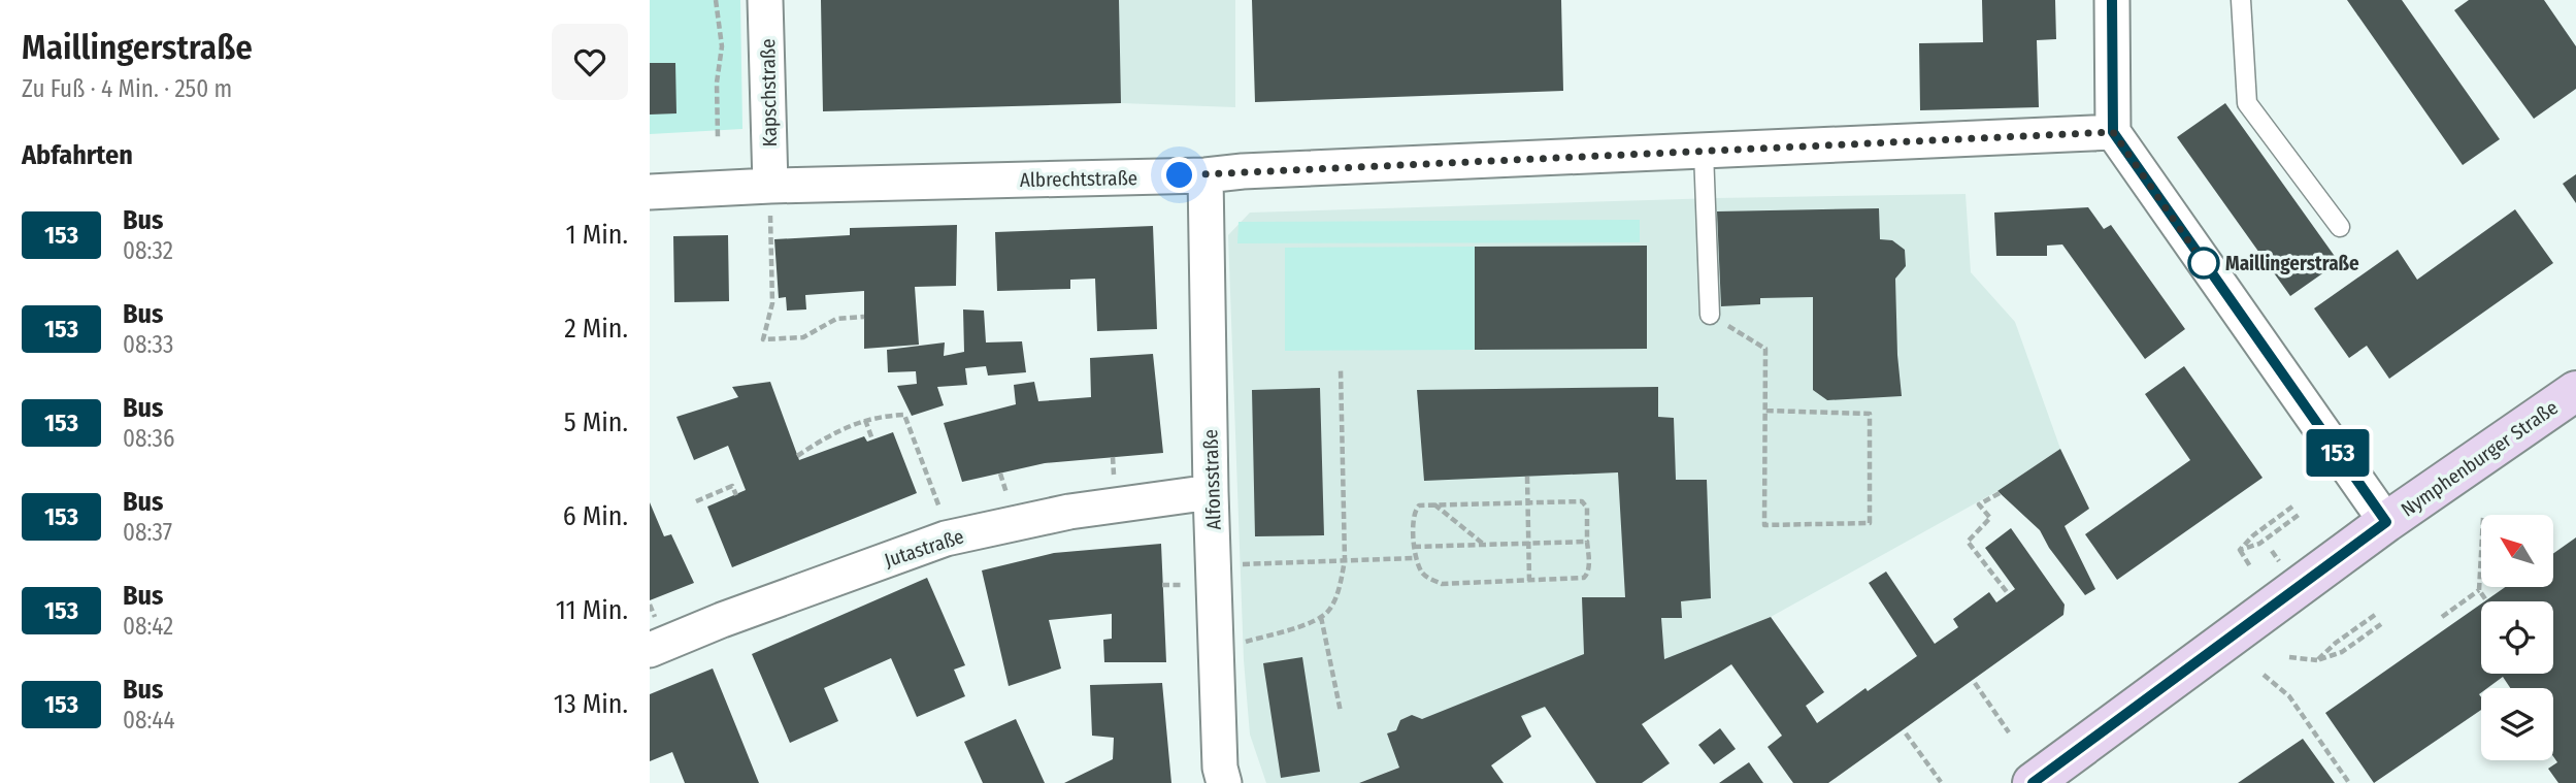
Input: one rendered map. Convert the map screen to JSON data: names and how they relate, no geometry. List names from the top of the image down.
{
  "streets": {
    "main road": ["Nymphenburger Straße"],
    "street": [
      "Kapschstraße",
      "Albrechtstraße",
      "Alfonsstraße",
      "Jutastraße"
    ]
  },
  "crossings": [
    ["Kapschstraße", "Albrechtstraße"],
    ["Albrechtstraße", "Alfonsstraße"],
    ["Alfonsstraße", "Jutastraße"]
  ],
  "places": ["Maillingerstraße"],
  "lines": ["bus line 153"],
  "north": "top left",
  "page": {
    "heading": [
      ["Maillingerstraße", "Zu Fuß · 4 Min. · 250 m"],
      "Abfahrten"
    ],
    "on_map": "153",
    "list": [
      {
        "mark": "153",
        "name": "Bus",
        "note": "08:32",
        "value": "1 Min."
      },
      {
        "mark": "153",
        "name": "Bus",
        "note": "08:33",
        "value": "2 Min."
      },
      {
        "mark": "153",
        "name": "Bus",
        "note": "08:36",
        "value": "5 Min."
      },
      {
        "mark": "153",
        "name": "Bus",
        "note": "08:37",
        "value": "6 Min."
      },
      {
        "mark": "153",
        "name": "Bus",
        "note": "08:42",
        "value": "11 Min."
      },
      {
        "mark": "153",
        "name": "Bus",
        "note": "08:44",
        "value": "13 Min."
      }
    ]
  }
}
